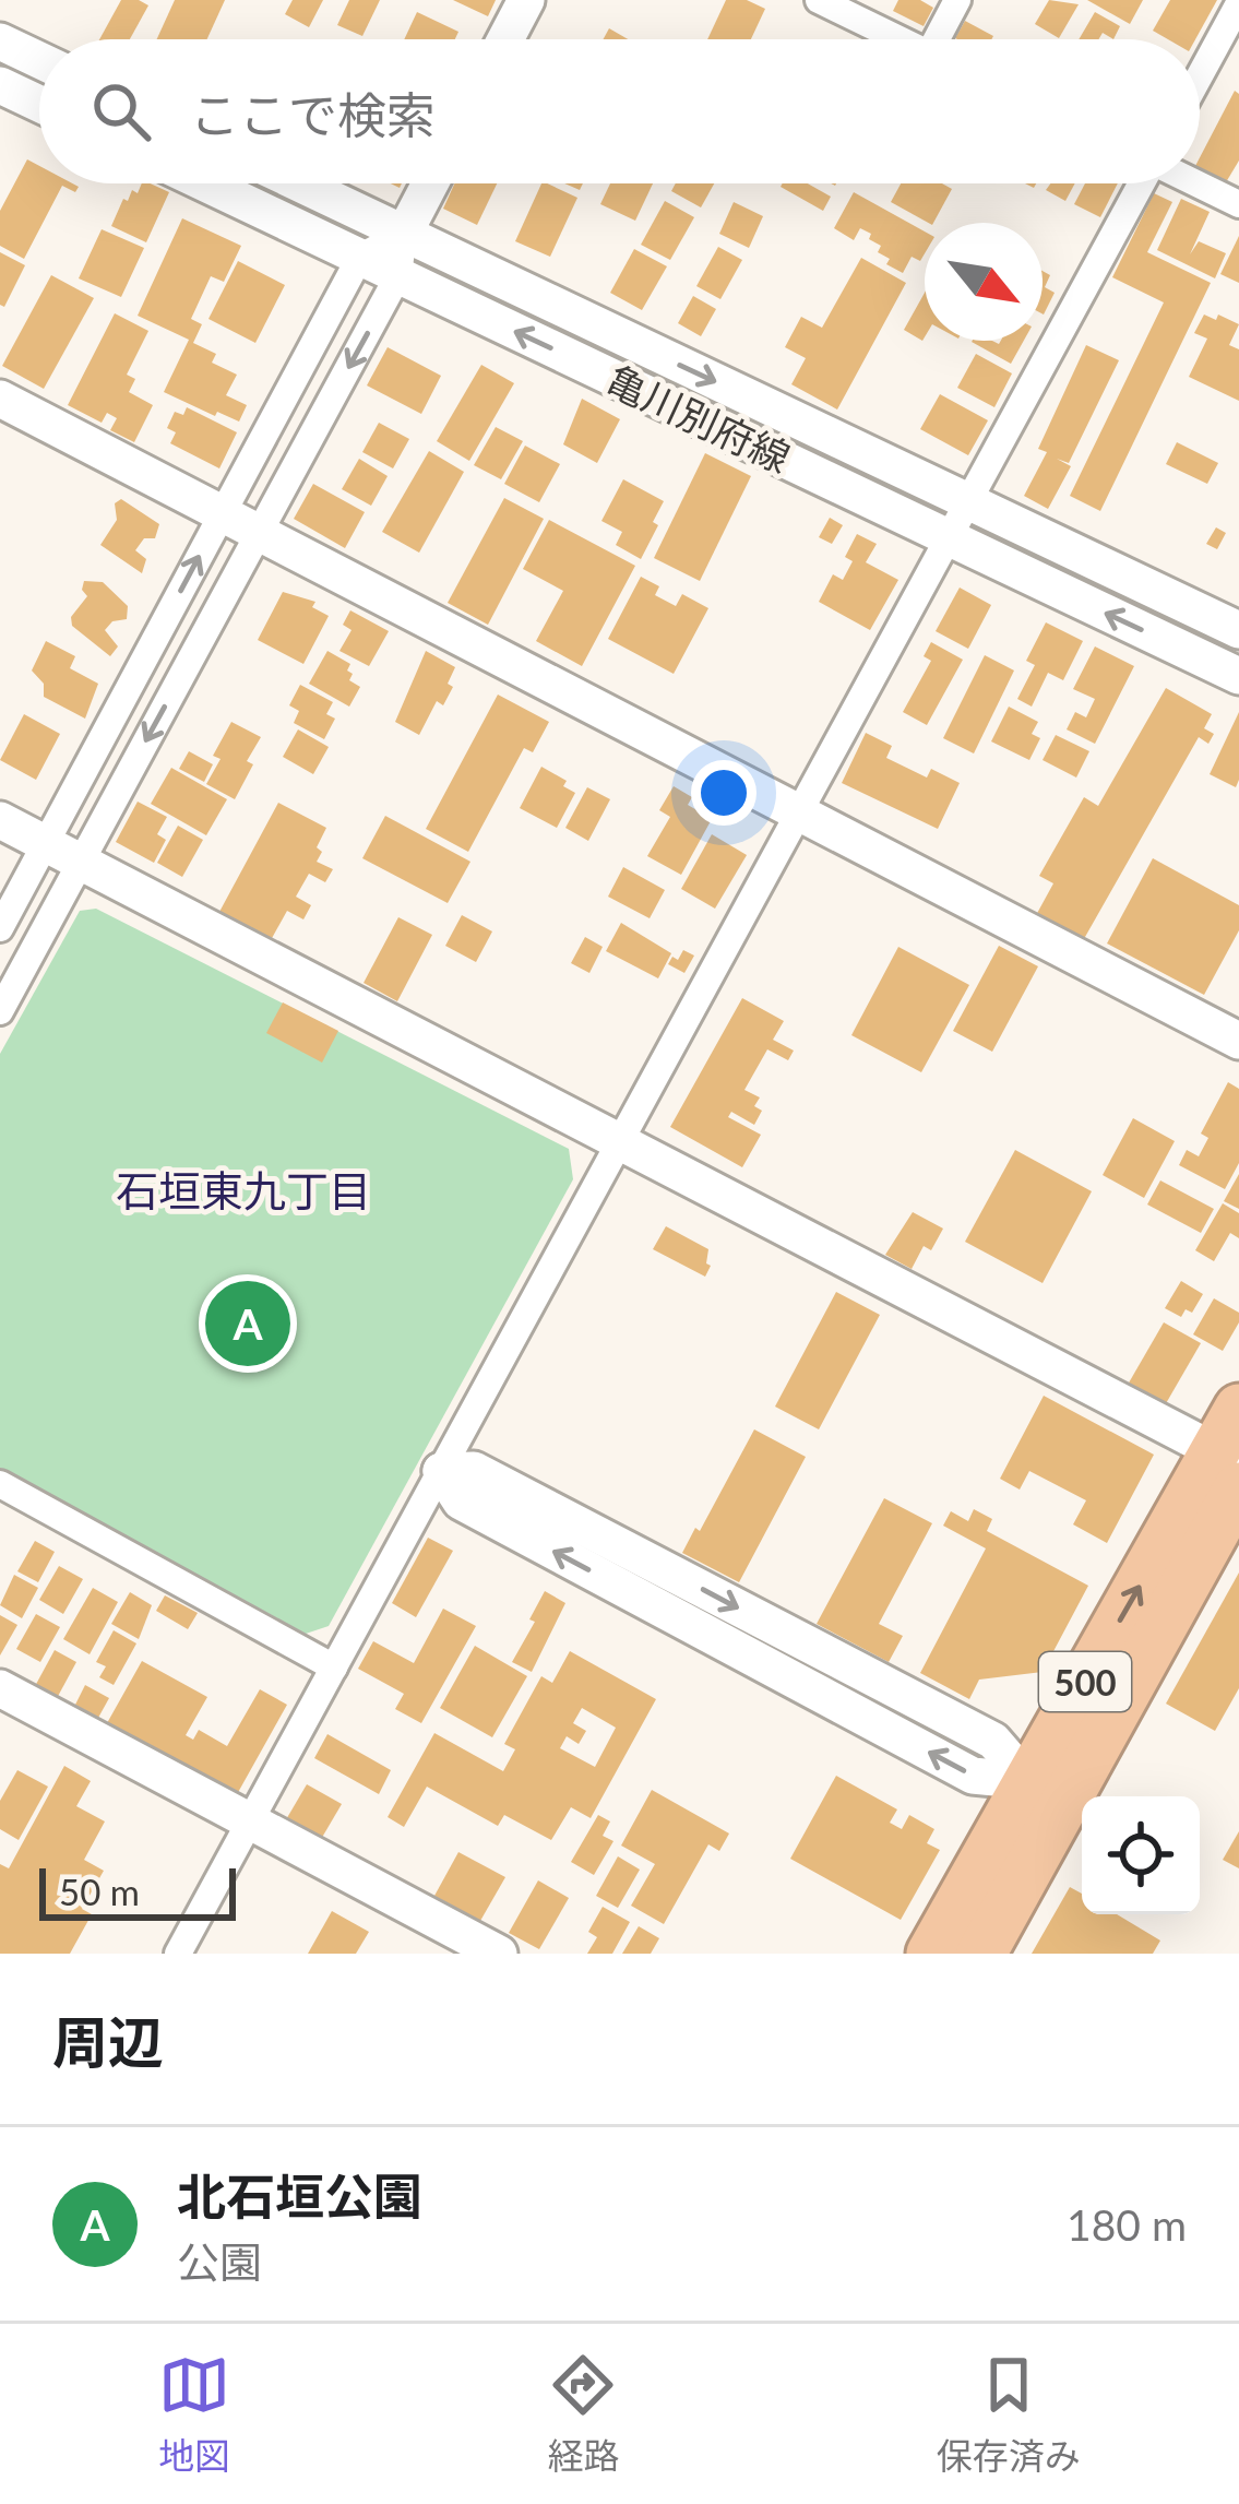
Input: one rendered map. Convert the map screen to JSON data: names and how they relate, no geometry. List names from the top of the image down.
{
  "streets": {
    "highway": ["500"],
    "street": ["亀川別府線"]
  },
  "districts": ["石垣東九丁目"],
  "scale_bar": "50 m",
  "north": "bottom right",
  "page": {
    "search": "ここで検索",
    "pins": "A",
    "scale": "50 m",
    "heading": "周辺",
    "list": [
      {
        "mark": "A",
        "name": "北石垣公園",
        "note": "公園",
        "value": "180 m"
      }
    ],
    "nav": ["地図", "経路", "保存済み"]
  }
}
